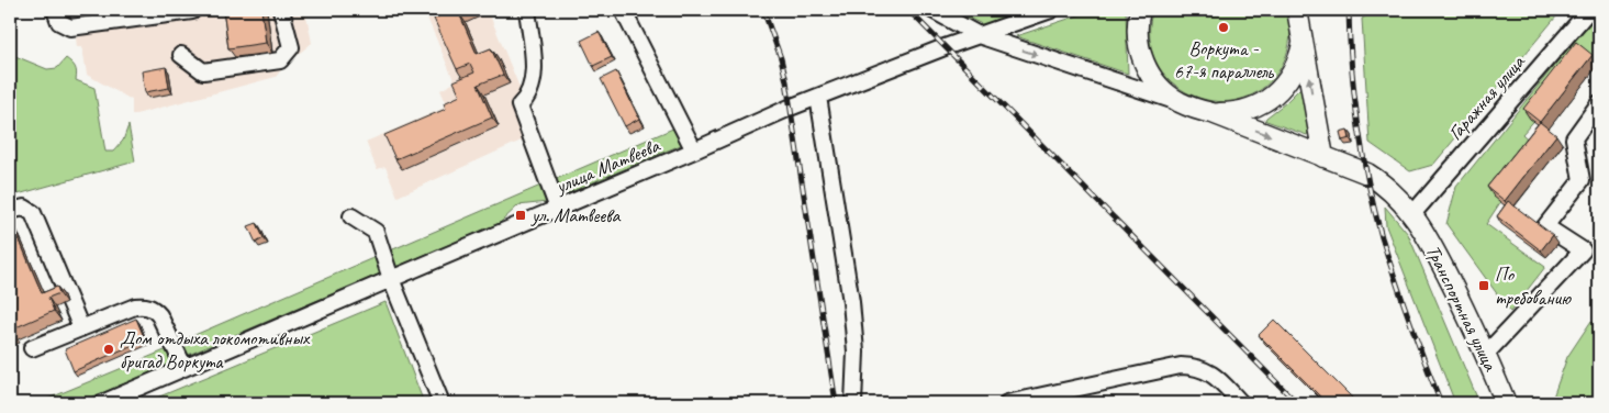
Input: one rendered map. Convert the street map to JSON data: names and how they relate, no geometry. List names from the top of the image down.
{
  "streets": {
    "main road": ["Транспортная улица"],
    "street": ["Гаражная улица", "улица Матвеева"]
  },
  "crossings": [
    ["Гаражная улица", "Транспортная улица"]
  ],
  "places": {
    "other": ["Воркута - 67-я параллель", "Дом отдыха локомотивных бригад Воркута"],
    "transit": ["ул. Матвеева", "По требованию"]
  }
}
